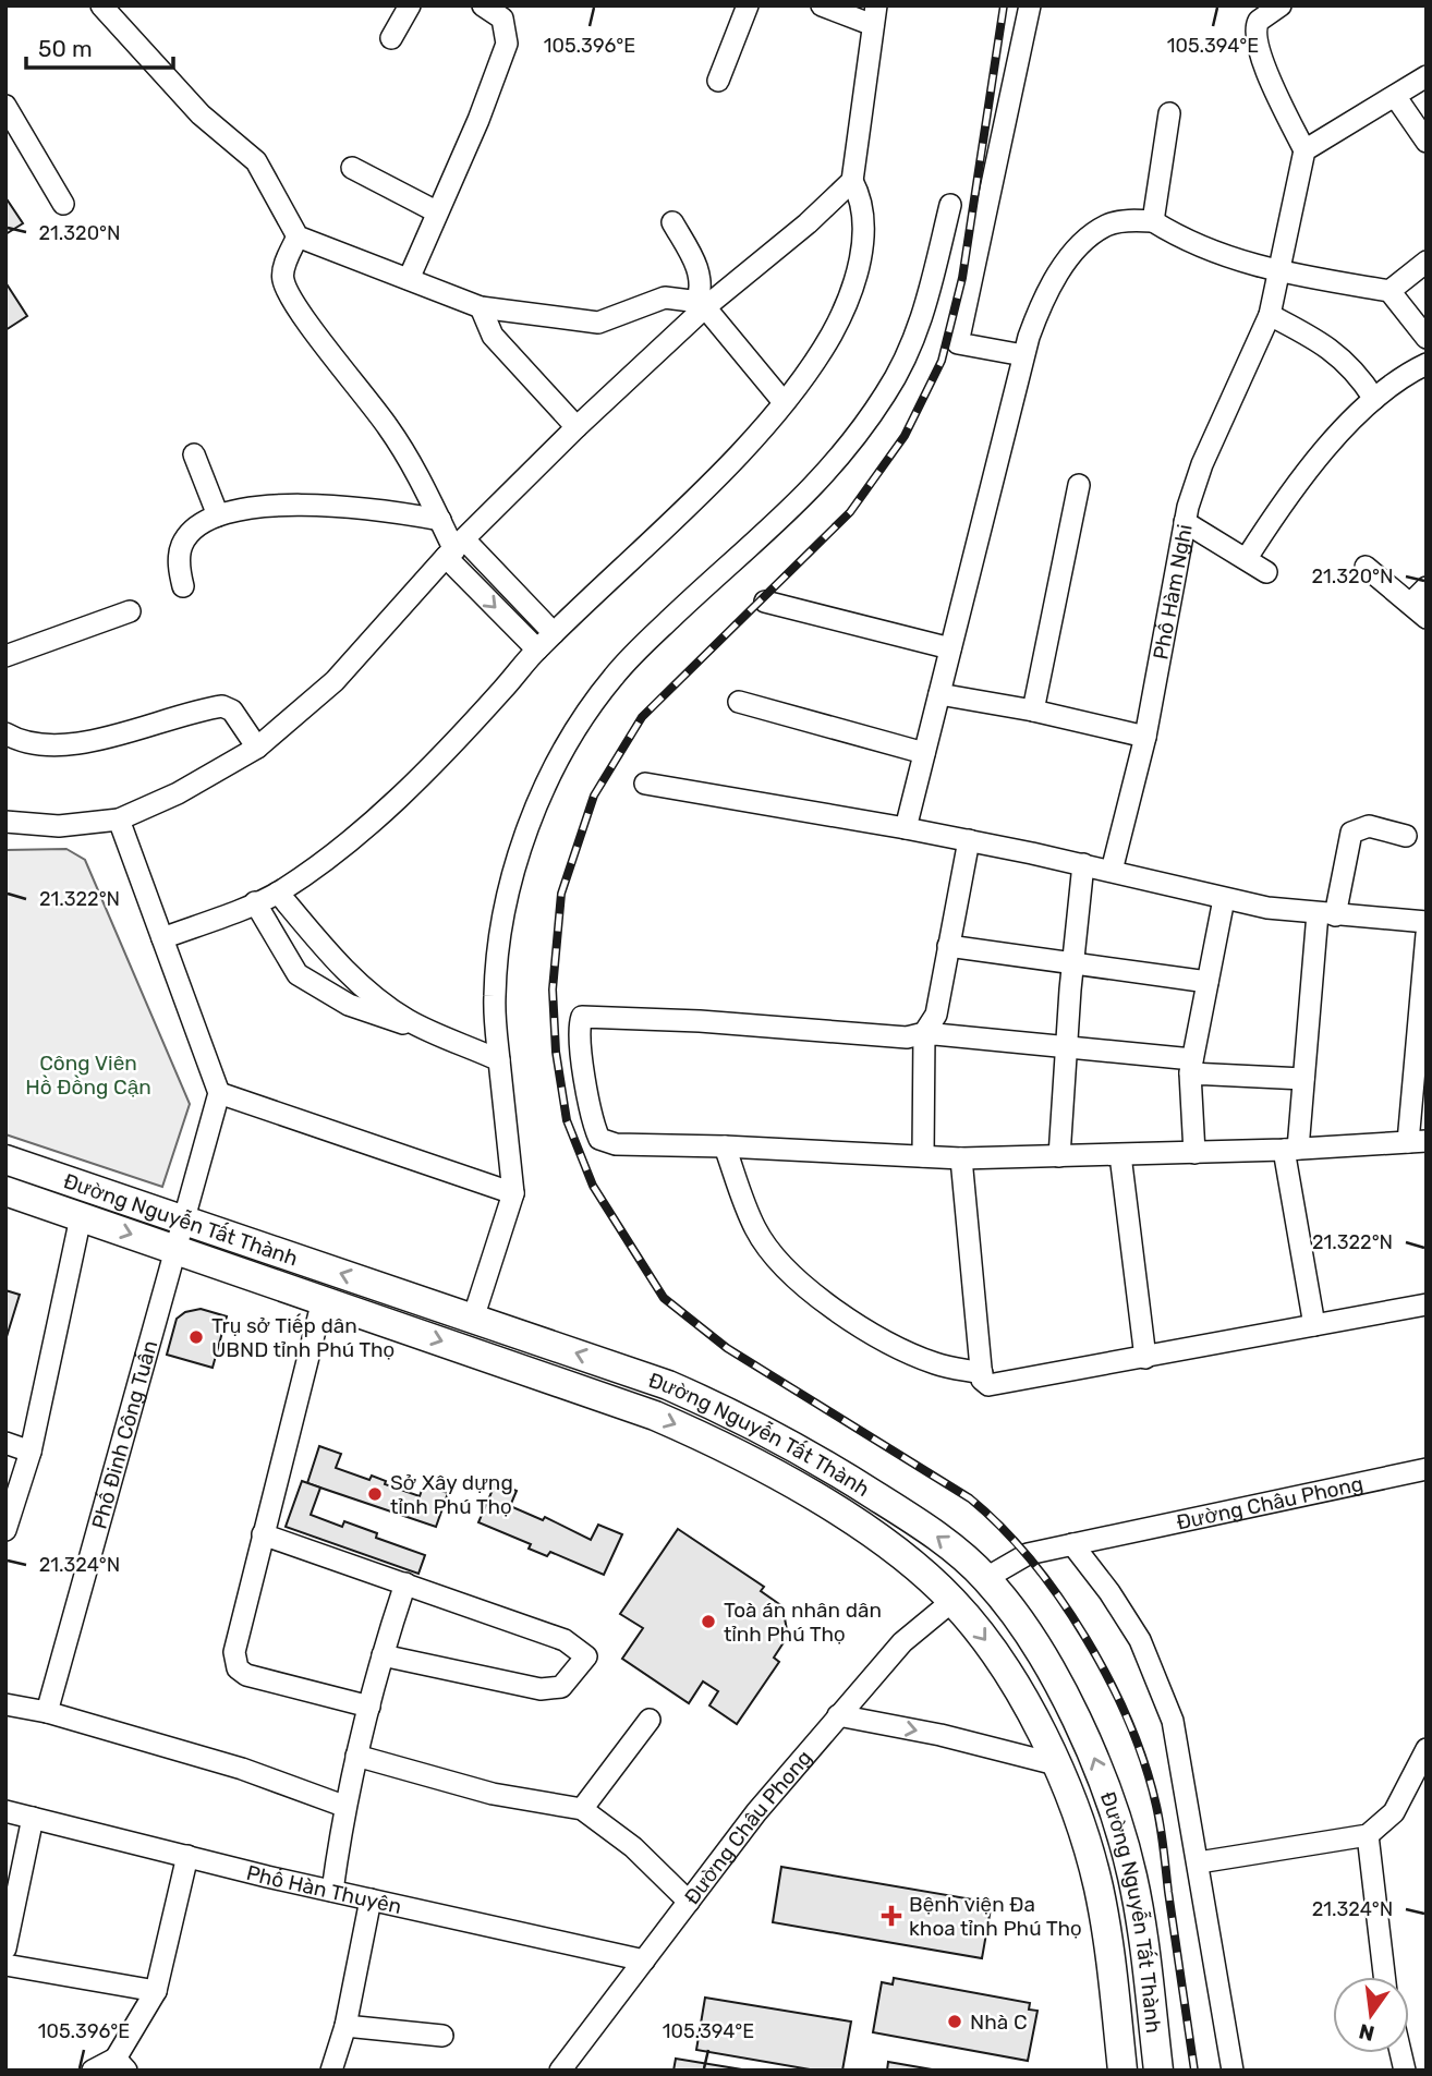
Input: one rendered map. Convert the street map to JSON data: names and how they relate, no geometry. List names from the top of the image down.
{
  "streets": {
    "main road": ["Đường Nguyễn Tất Thành"],
    "street": [
      "Phố Hàm Nghi",
      "Phố Đinh Công Tuấn",
      "Đường Châu Phong",
      "Phố Hàn Thuyên"
    ]
  },
  "crossings": [
    ["Đường Nguyễn Tất Thành", "Phố Đinh Công Tuấn"],
    ["Đường Nguyễn Tất Thành", "Đường Châu Phong"],
    ["Đường Châu Phong", "Phố Hàn Thuyên"]
  ],
  "parks": ["Công Viên Hồ Đồng Cận"],
  "places": {
    "other": [
      "Trụ sở Tiếp dân UBND tỉnh Phú Thọ",
      "Sở Xây dựng tỉnh Phú Thọ",
      "Toà án nhân dân tỉnh Phú Thọ",
      "Nhà C"
    ],
    "health": ["Bệnh viện Đa khoa tỉnh Phú Thọ"]
  },
  "scale_bar": "50 m",
  "north": "bottom",
  "coordinates": [
    "105.396°E",
    "105.394°E",
    "21.320°N",
    "21.322°N",
    "21.324°N"
  ]
}
